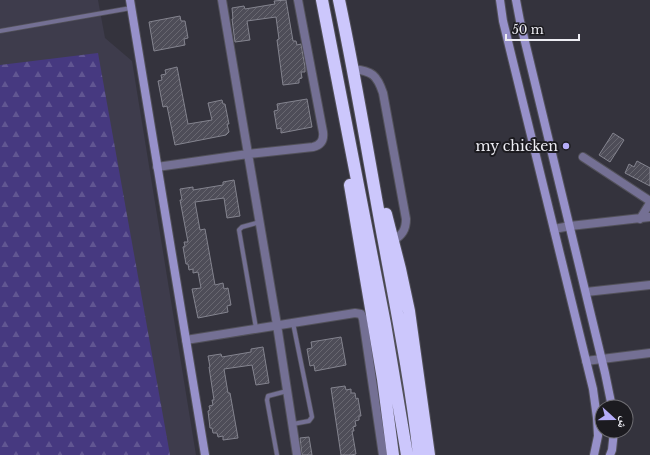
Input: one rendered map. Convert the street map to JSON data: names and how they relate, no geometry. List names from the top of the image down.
{
  "places": ["my chicken"],
  "scale_bar": "50 m",
  "north": "right"
}
